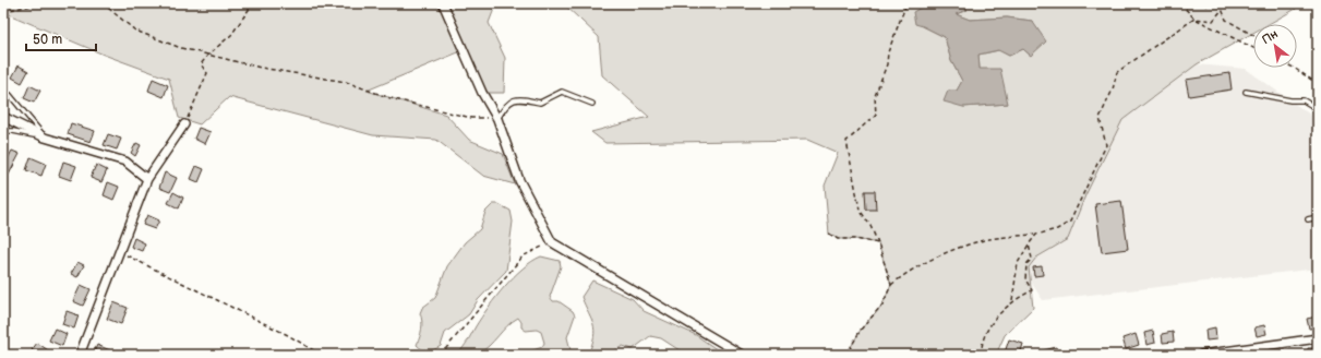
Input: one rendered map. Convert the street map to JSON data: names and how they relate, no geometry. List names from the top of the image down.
{
  "scale_bar": "50 m",
  "north": "top left"
}
